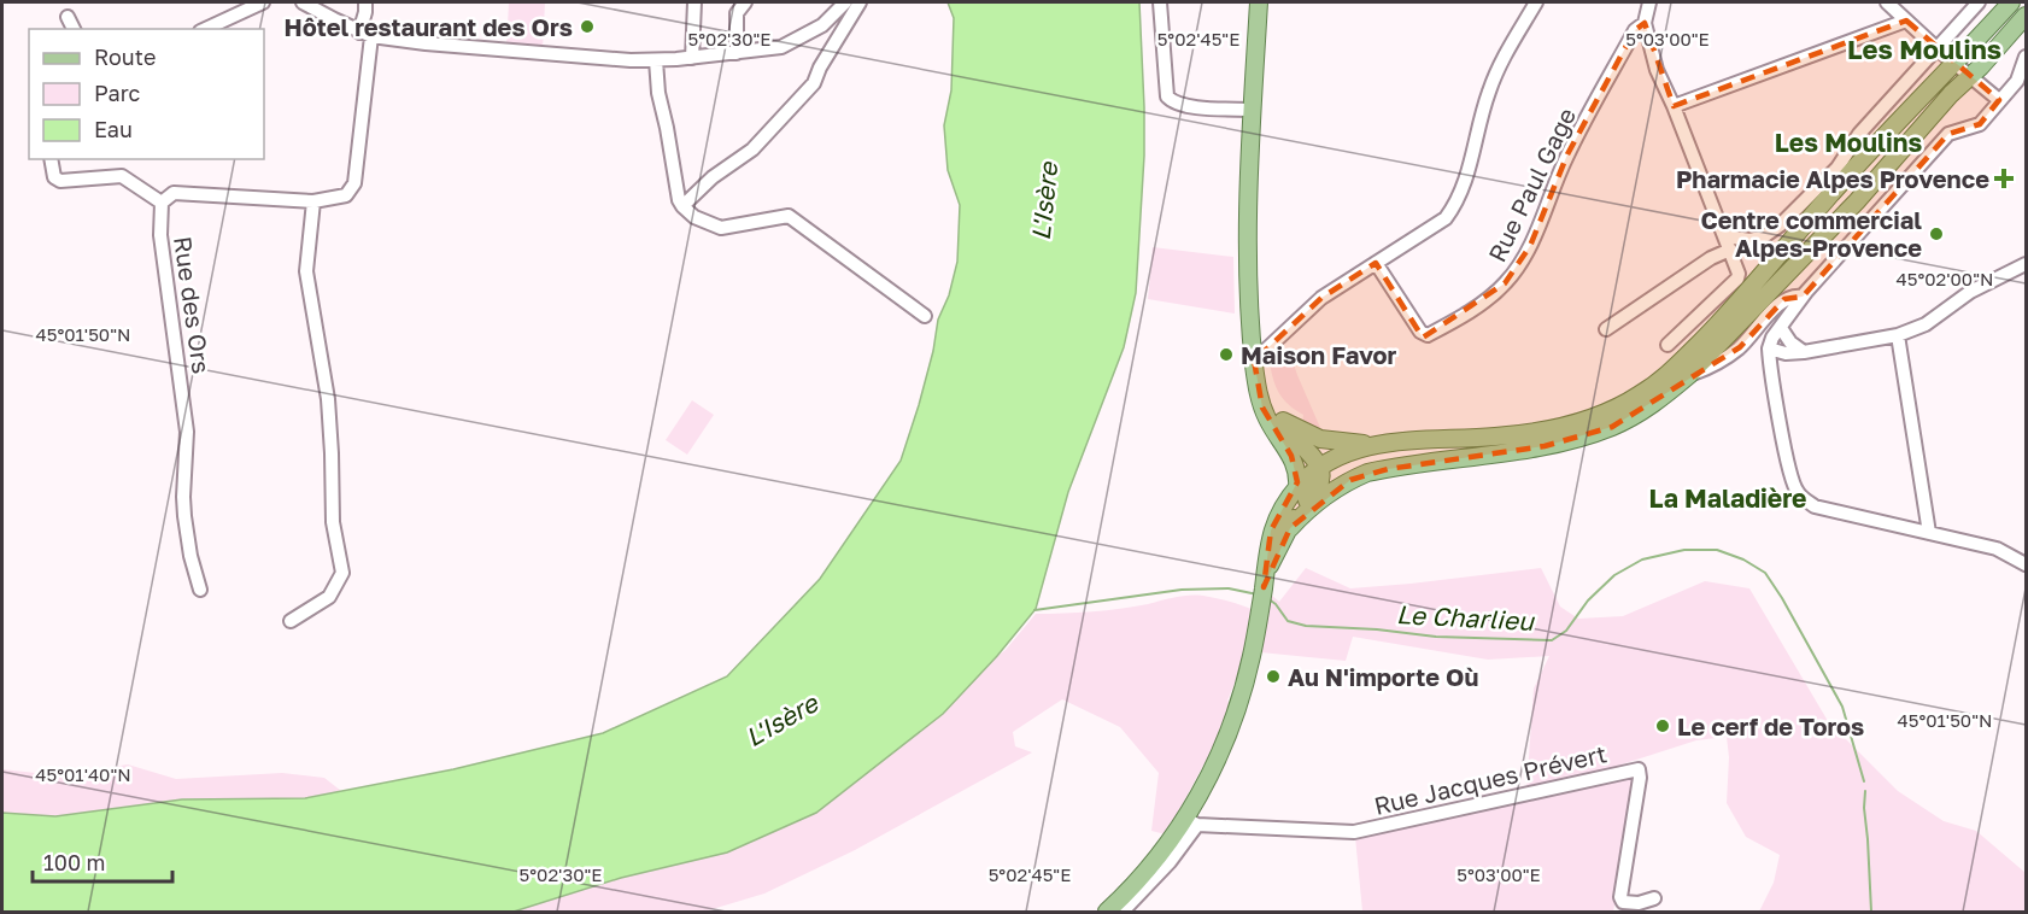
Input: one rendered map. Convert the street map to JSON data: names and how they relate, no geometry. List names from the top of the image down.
{
  "streets": {
    "street": ["Rue Paul Gage", "Rue des Ors", "Rue Jacques Prévert"]
  },
  "districts": ["Les Moulins", "Les Moulins", "La Maladière"],
  "water": ["L'Isère", "Le Charlieu"],
  "places": {
    "other": [
      "Hôtel restaurant des Ors",
      "Centre commercial Alpes-Provence",
      "Maison Favor",
      "Au N'importe Où",
      "Le cerf de Toros"
    ],
    "health": ["Pharmacie Alpes Provence"]
  },
  "legend": ["Route", "Parc", "Eau"],
  "scale_bar": "100 m",
  "coordinates": [
    "5°02'30\"E",
    "5°02'45\"E",
    "5°03'00\"E",
    "45°02'00\"N",
    "45°01'50\"N",
    "45°01'40\"N"
  ]
}
